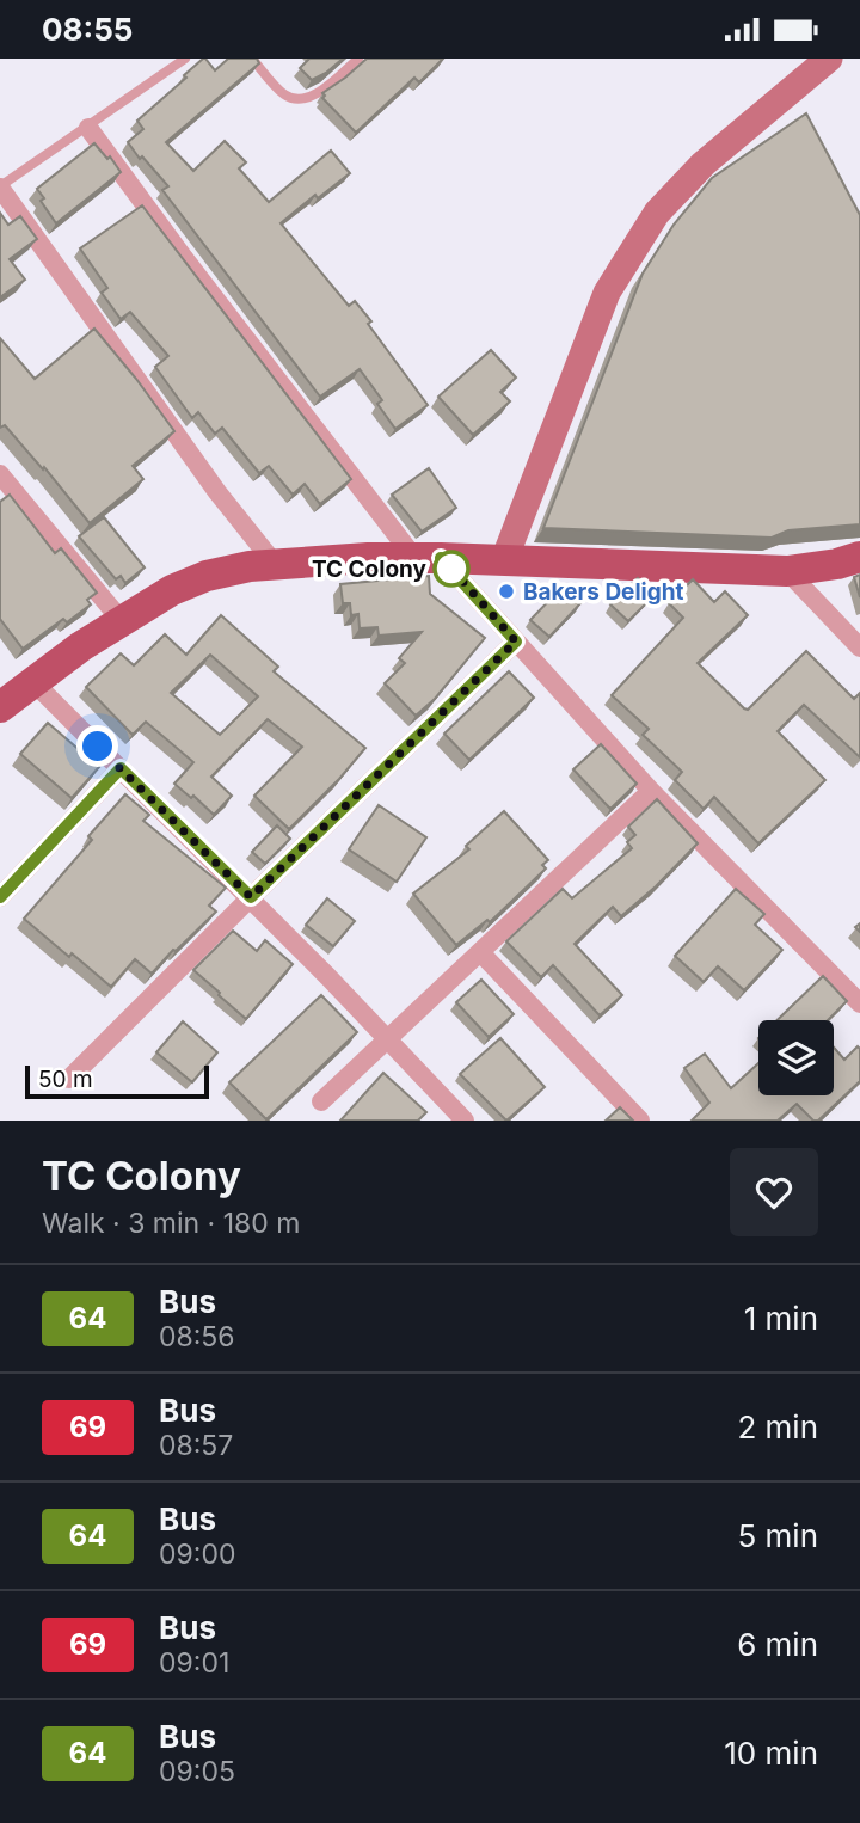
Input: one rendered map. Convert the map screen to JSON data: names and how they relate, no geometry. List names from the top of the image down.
{
  "places": ["TC Colony", "Bakers Delight"],
  "lines": ["bus line 64"],
  "scale_bar": "50 m",
  "page": {
    "status": "08:55",
    "scale": "50 m",
    "heading": ["TC Colony", "Walk · 3 min · 180 m"],
    "list": [
      {
        "mark": "64",
        "name": "Bus",
        "note": "08:56",
        "value": "1 min"
      },
      {
        "mark": "69",
        "name": "Bus",
        "note": "08:57",
        "value": "2 min"
      },
      {
        "mark": "64",
        "name": "Bus",
        "note": "09:00",
        "value": "5 min"
      },
      {
        "mark": "69",
        "name": "Bus",
        "note": "09:01",
        "value": "6 min"
      },
      {
        "mark": "64",
        "name": "Bus",
        "note": "09:05",
        "value": "10 min"
      }
    ]
  }
}
